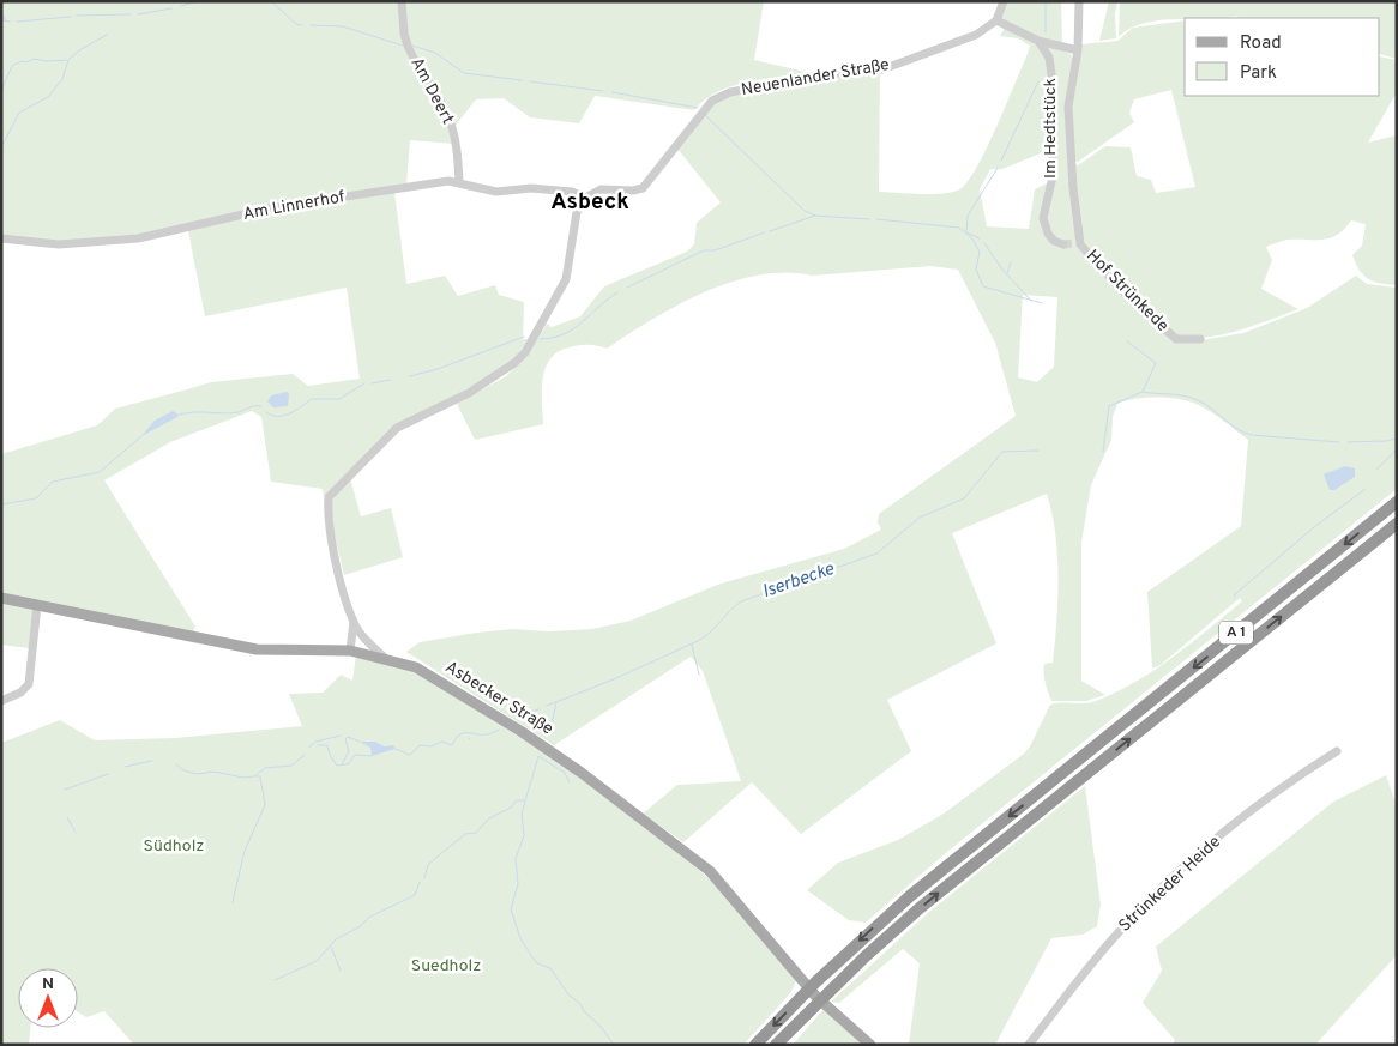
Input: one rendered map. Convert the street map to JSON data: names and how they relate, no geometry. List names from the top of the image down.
{
  "streets": {
    "highway": ["A 1"],
    "main road": ["Asbecker Straße"],
    "street": [
      "Neuenlander Straße",
      "Am Deert",
      "Im Hedtstück",
      "Am Linnerhof",
      "Hof Strünkede",
      "Strünkeder Heide"
    ]
  },
  "crossings": [
    ["Neuenlander Straße", "Am Linnerhof"],
    ["Am Deert", "Am Linnerhof"],
    ["Im Hedtstück", "Hof Strünkede"]
  ],
  "districts": ["Asbeck"],
  "water": ["Iserbecke"],
  "parks": ["Südholz", "Suedholz"],
  "legend": ["Road", "Park"],
  "north": "top"
}
